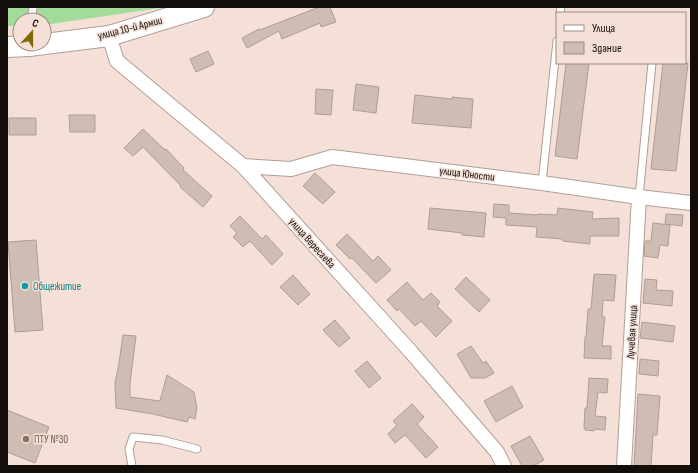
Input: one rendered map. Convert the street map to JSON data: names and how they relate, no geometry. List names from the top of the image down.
{
  "streets": {
    "main road": ["улица 10-й Армии"],
    "street": ["улица Юности", "улица Вересаева", "Лучевая улица"]
  },
  "crossings": [
    ["улица 10-й Армии", "улица Вересаева"],
    ["улица Юности", "улица Вересаева"],
    ["улица Юности", "Лучевая улица"]
  ],
  "places": ["Общежитие", "ПТУ №30"],
  "legend": ["Улица", "Здание"],
  "north": "top"
}
